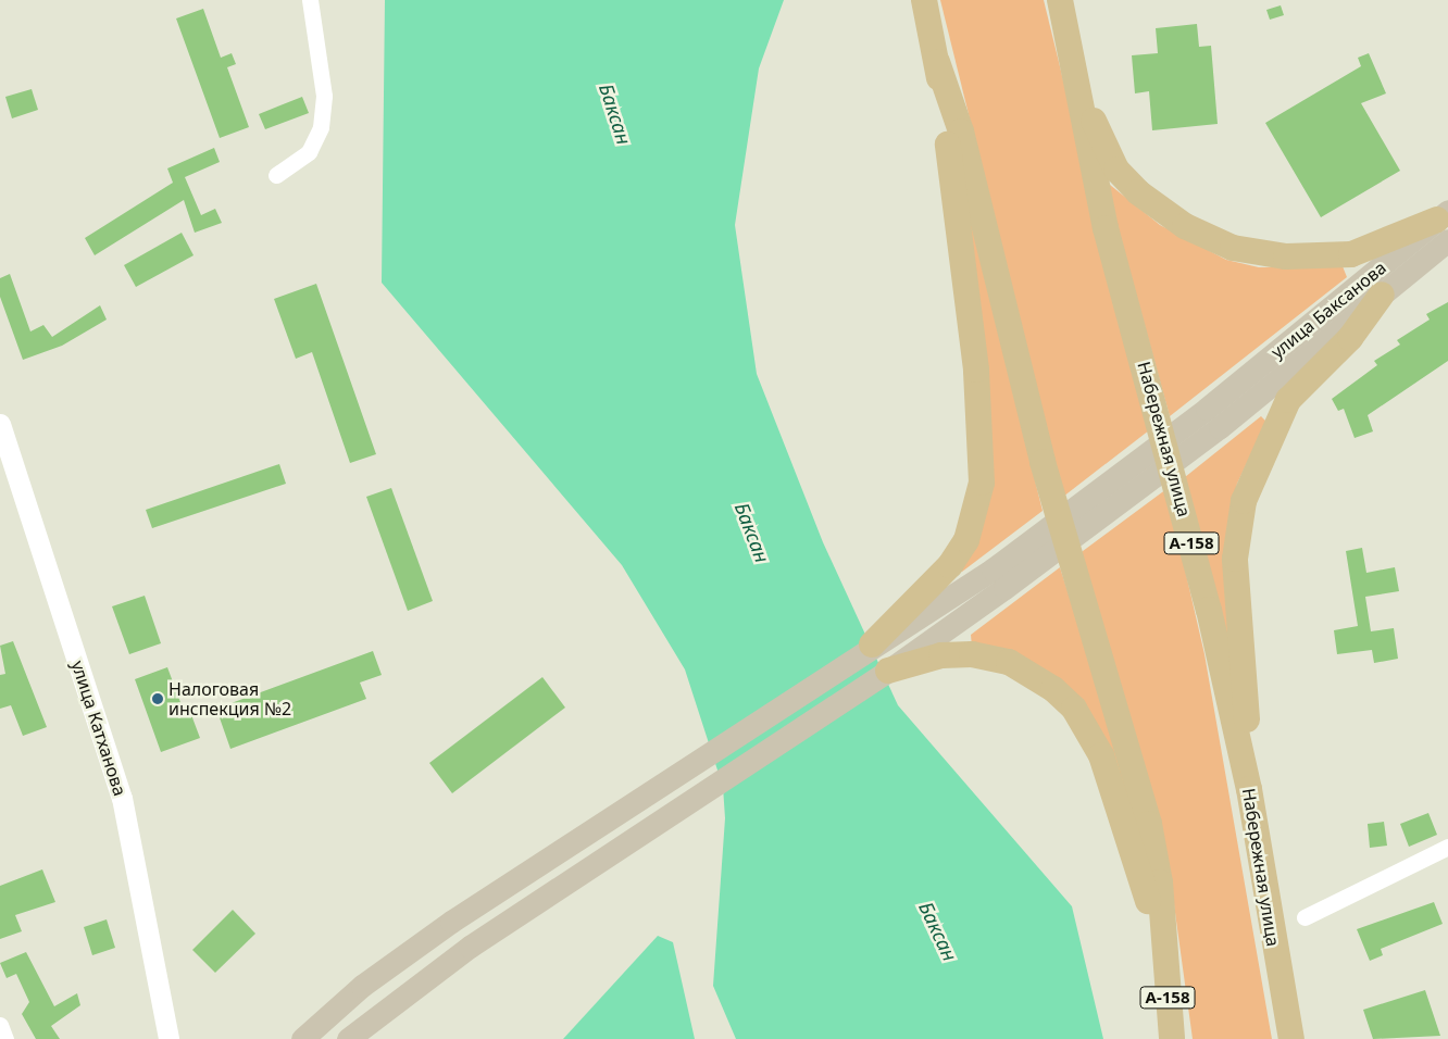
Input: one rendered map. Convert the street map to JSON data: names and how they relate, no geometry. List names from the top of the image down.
{
  "streets": {
    "main road": ["улица Баксанова", "Набережная улица", "А-158"],
    "street": ["улица Катханова"]
  },
  "water": ["Баксан"],
  "places": ["Налоговая инспекция №2"]
}
